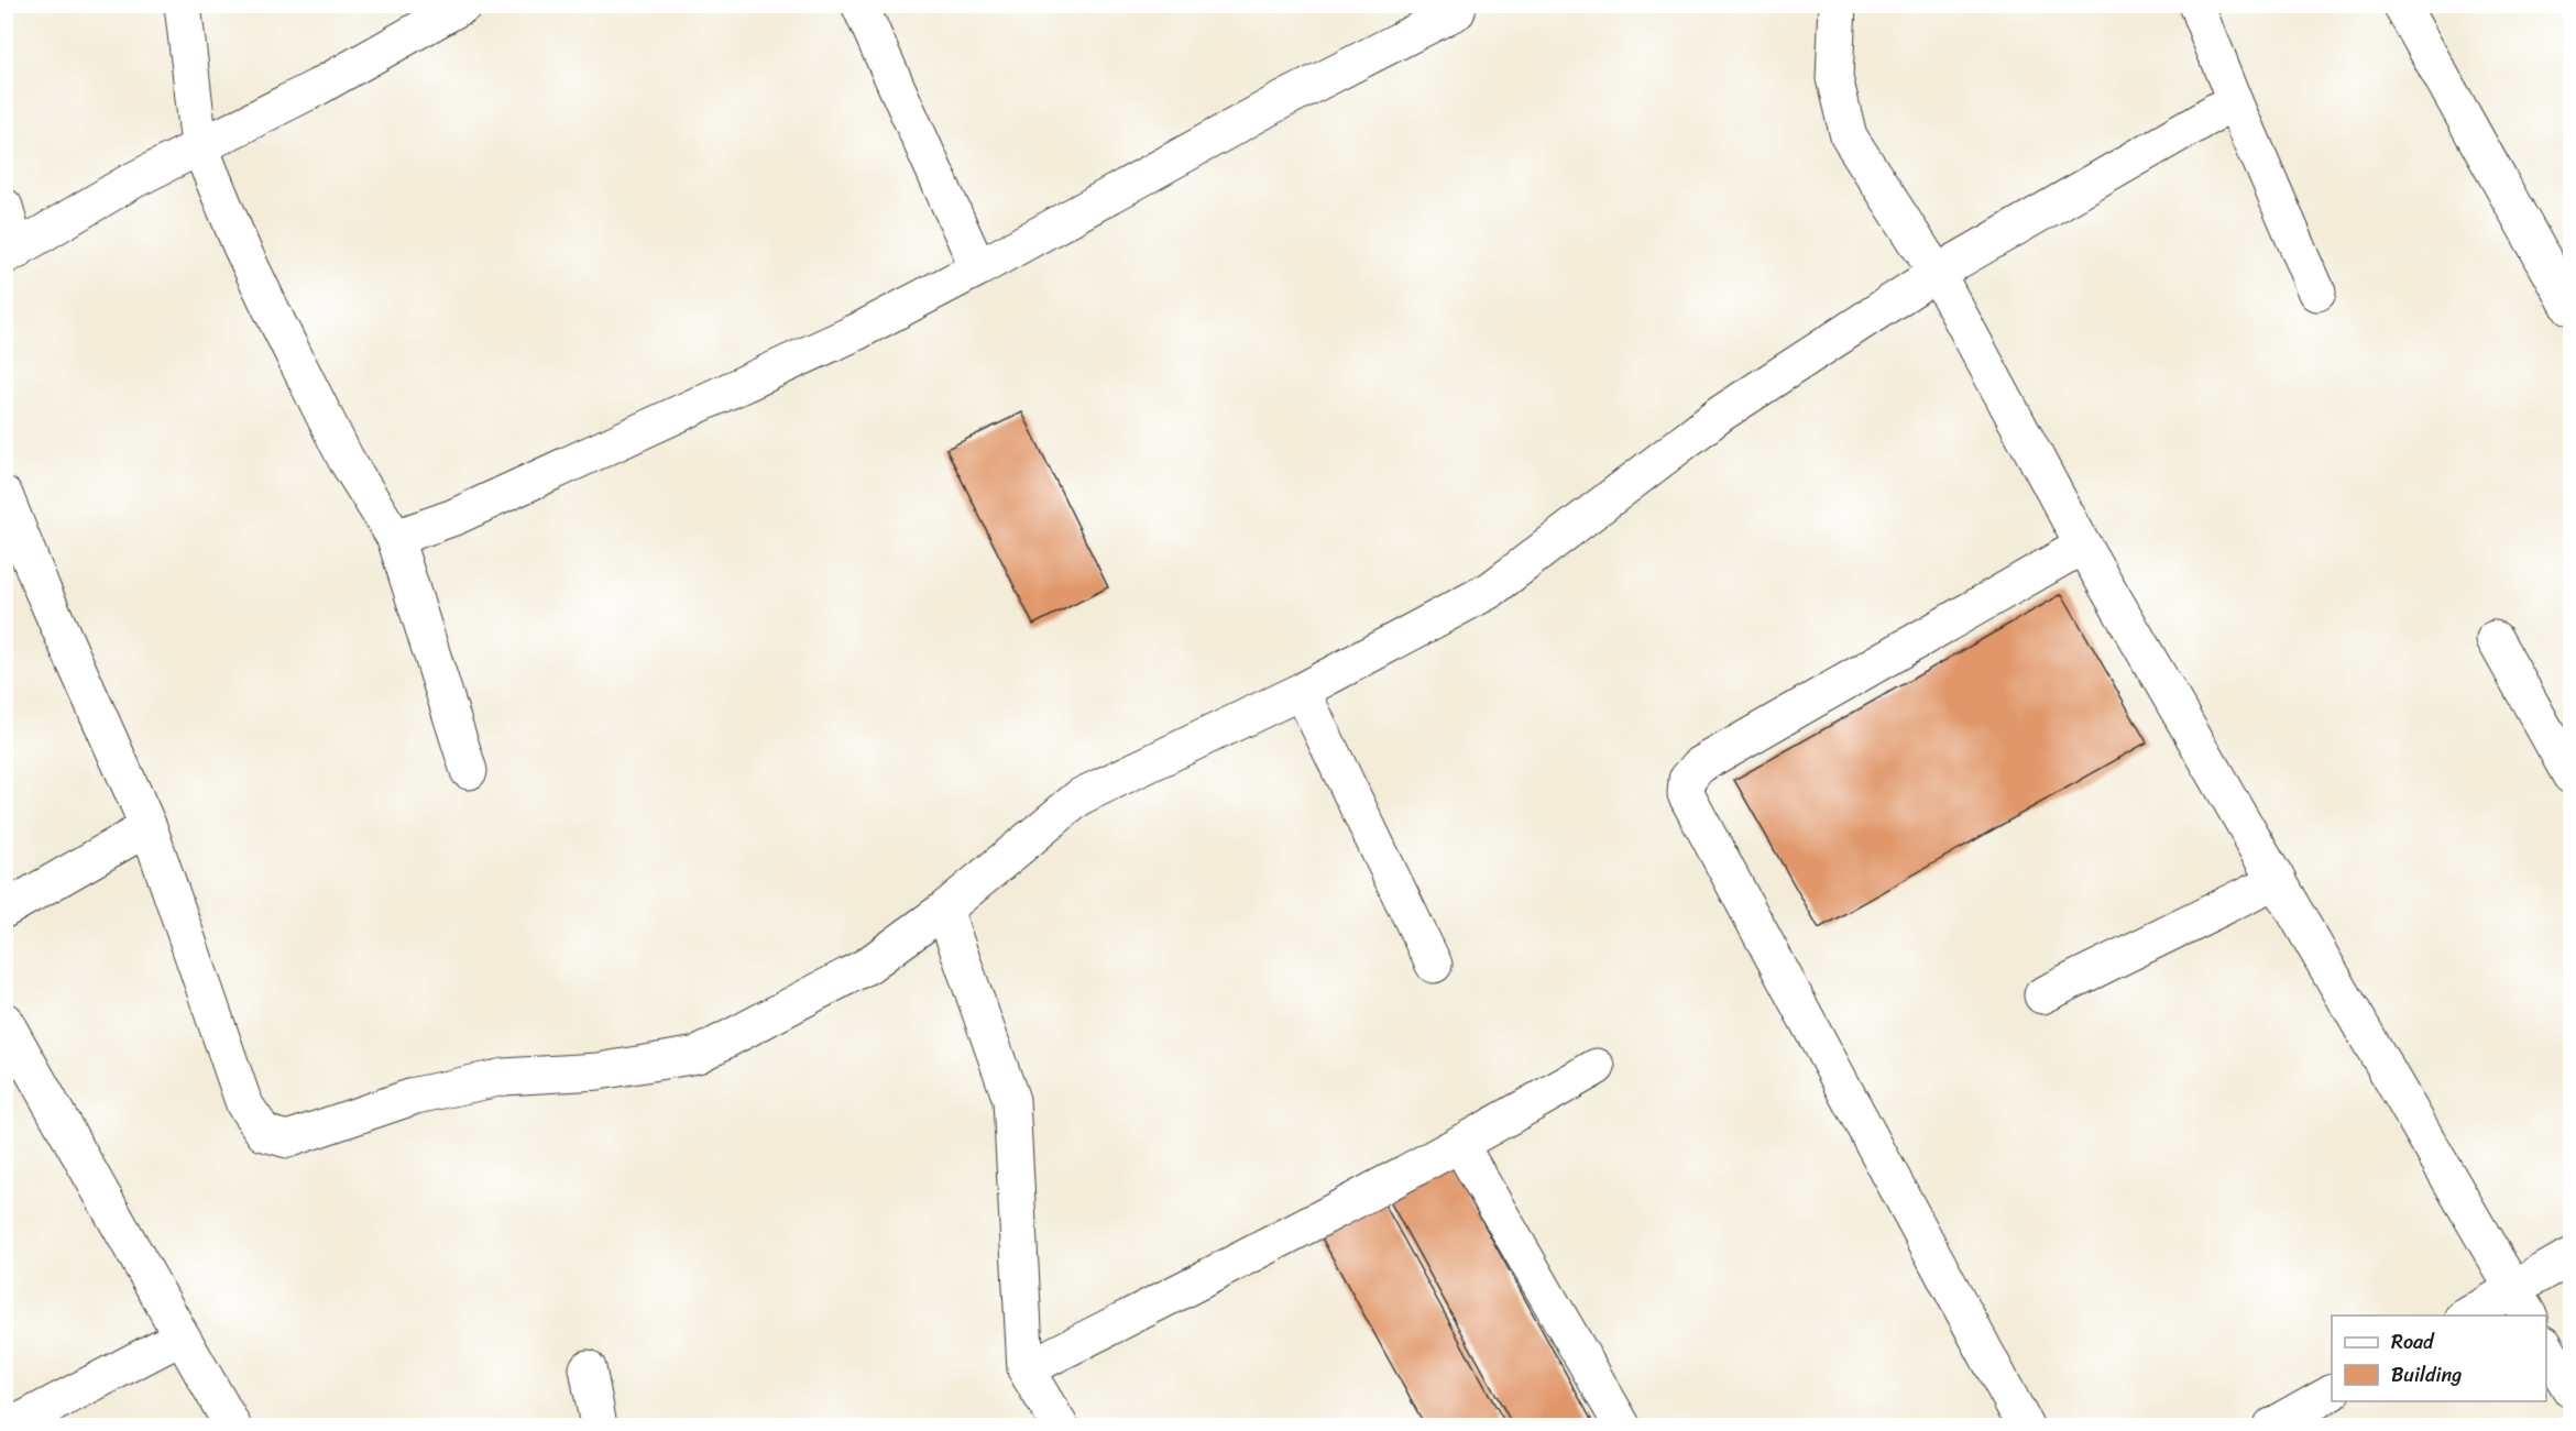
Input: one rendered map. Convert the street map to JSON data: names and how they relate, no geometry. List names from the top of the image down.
{
  "legend": ["Road", "Building"]
}
